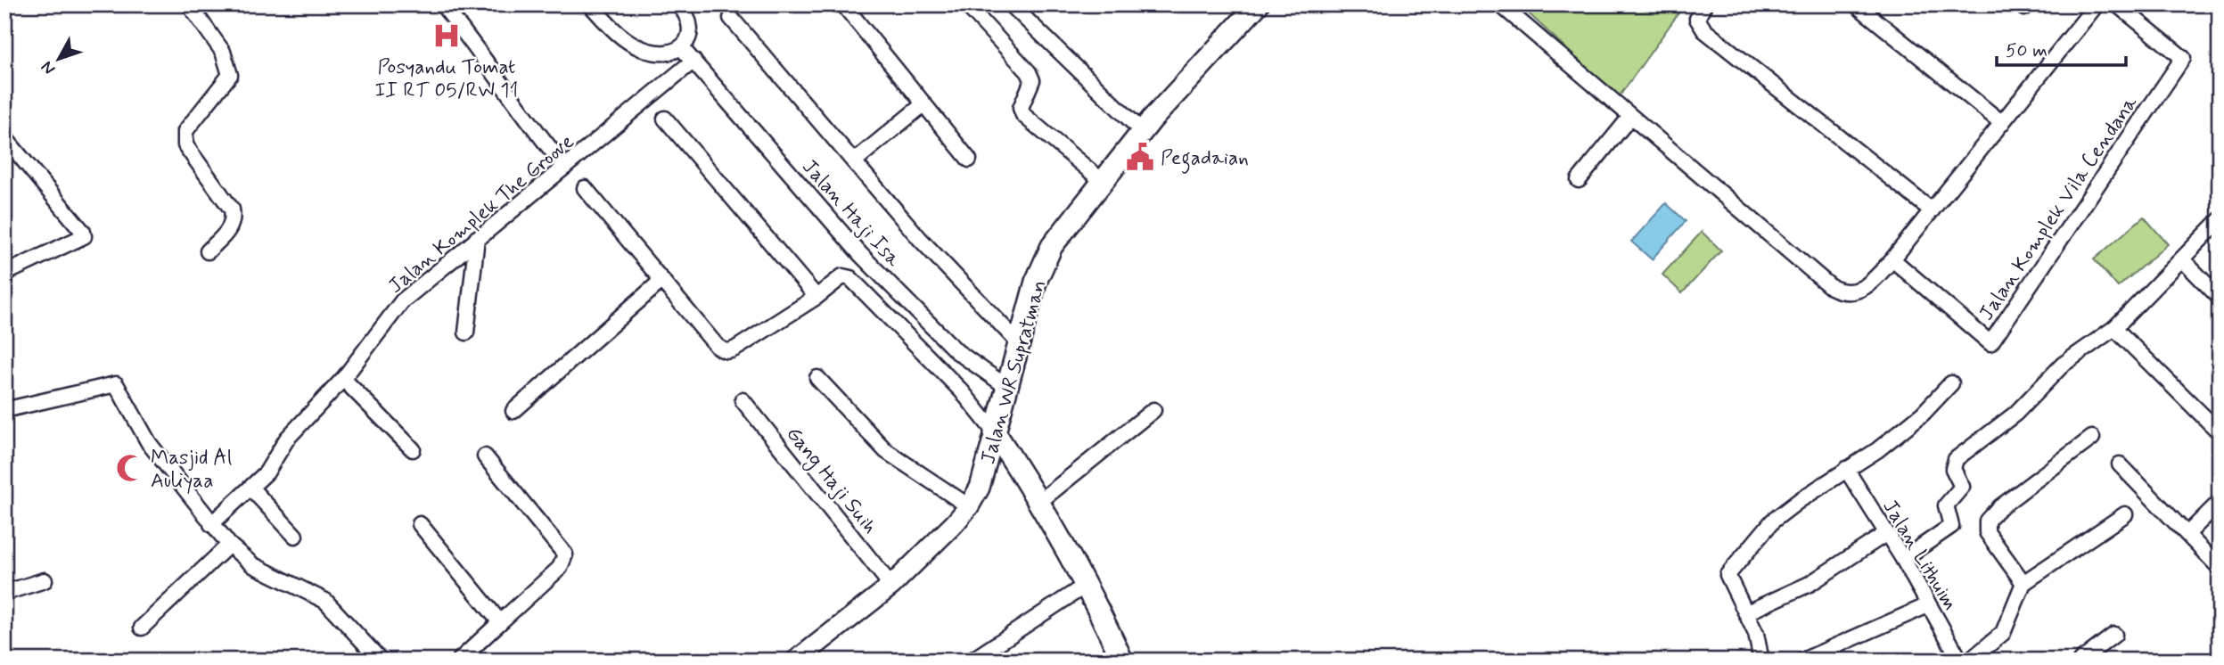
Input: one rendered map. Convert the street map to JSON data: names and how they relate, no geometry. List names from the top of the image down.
{
  "streets": {
    "main road": ["Jalan WR Supratman"],
    "street": [
      "Jalan Komplek Vila Cendana",
      "Jalan Haji Isa",
      "Jalan Komplek The Groove",
      "Gang Haji Suih",
      "Jalan Lithuim"
    ]
  },
  "crossings": [
    ["Jalan Haji Isa", "Jalan Komplek The Groove"],
    ["Jalan Haji Isa", "Jalan WR Supratman"],
    ["Jalan WR Supratman", "Gang Haji Suih"]
  ],
  "places": {
    "hospital": ["Posyandu Tomat II RT 05/RW 11"],
    "public building": ["Pegadaian"],
    "mosque": ["Masjid Al Auliyaa"]
  },
  "scale_bar": "50 m",
  "north": "bottom left"
}
